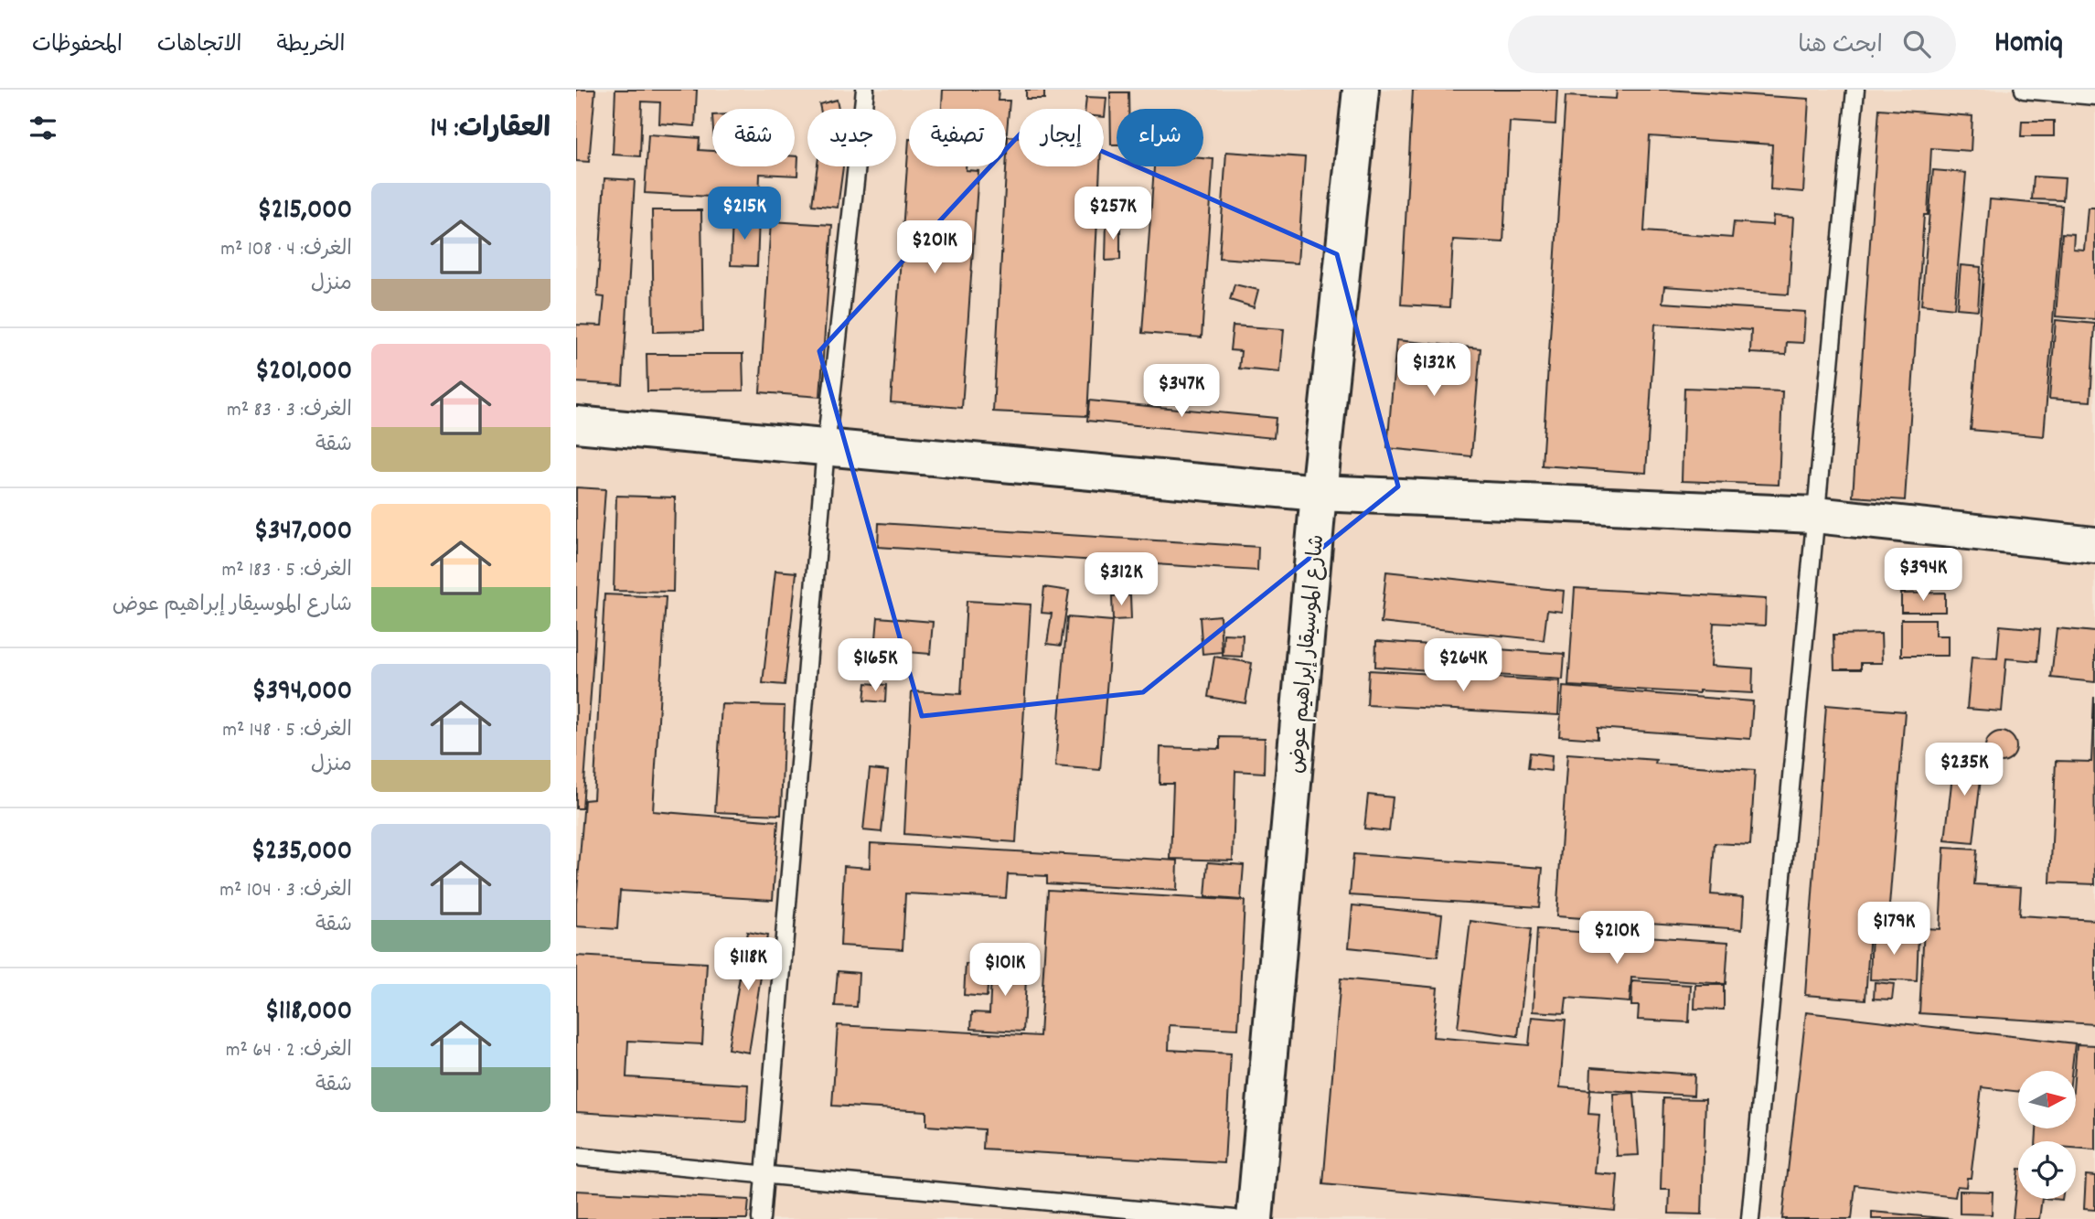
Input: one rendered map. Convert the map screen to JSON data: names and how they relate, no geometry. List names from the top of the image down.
{
  "streets": {
    "street": ["شارع الموسيقار إبراهيم عوض"]
  },
  "north": "right",
  "page": {
    "header": "Homiq",
    "search": "ابحث هنا",
    "nav": ["الخريطة", "الاتجاهات", "المحفوظات"],
    "heading": "العقارات: 14",
    "chip": [
      "شراء",
      "إيجار",
      "تصفية",
      "جديد",
      "شقة"
    ],
    "list": [
      {
        "name": "$215,000",
        "note": "الغرف: 4 · 108 m² · منزل"
      },
      {
        "name": "$201,000",
        "note": "الغرف: 3 · 83 m² · شقة"
      },
      {
        "name": "$347,000",
        "note": "الغرف: 5 · 183 m² · شارع الموسيقار إبراهيم عوض"
      },
      {
        "name": "$394,000",
        "note": "الغرف: 5 · 148 m² · منزل"
      },
      {
        "name": "$235,000",
        "note": "الغرف: 3 · 104 m² · شقة"
      },
      {
        "name": "$118,000",
        "note": "الغرف: 2 · 64 m² · شقة"
      }
    ],
    "price": [
      "$215K",
      "$257K",
      "$201K",
      "$132K",
      "$347K",
      "$394K",
      "$312K",
      "$165K",
      "$264K",
      "$235K",
      "$179K",
      "$210K",
      "$118K",
      "$101K"
    ]
  }
}
